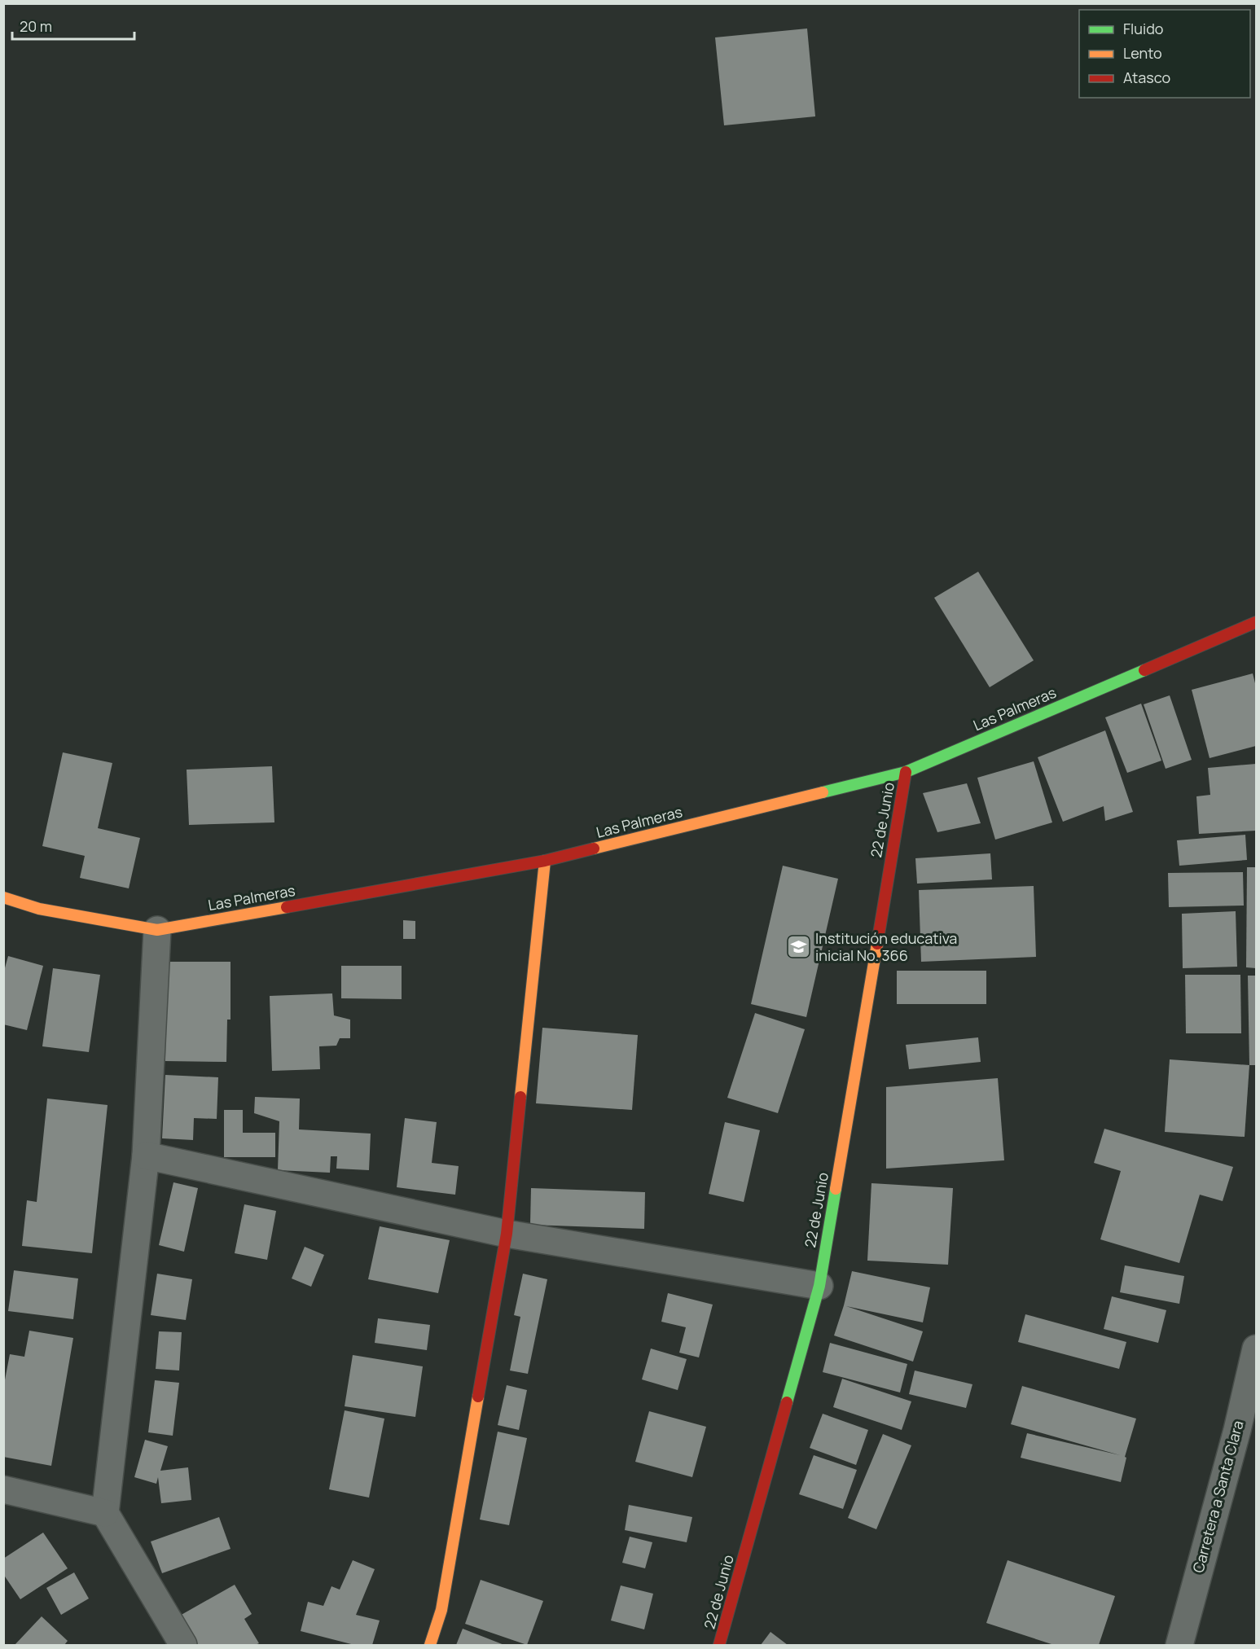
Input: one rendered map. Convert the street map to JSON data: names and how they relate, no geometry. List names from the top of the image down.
{
  "streets": {
    "street": ["Las Palmeras", "22 de Junio", "Carretera a Santa Clara"]
  },
  "crossings": [
    ["Las Palmeras", "22 de Junio"]
  ],
  "places": {
    "school or university": ["Institución educativa inicial No. 366"]
  },
  "legend": ["Fluido", "Lento", "Atasco"],
  "scale_bar": "20 m"
}
